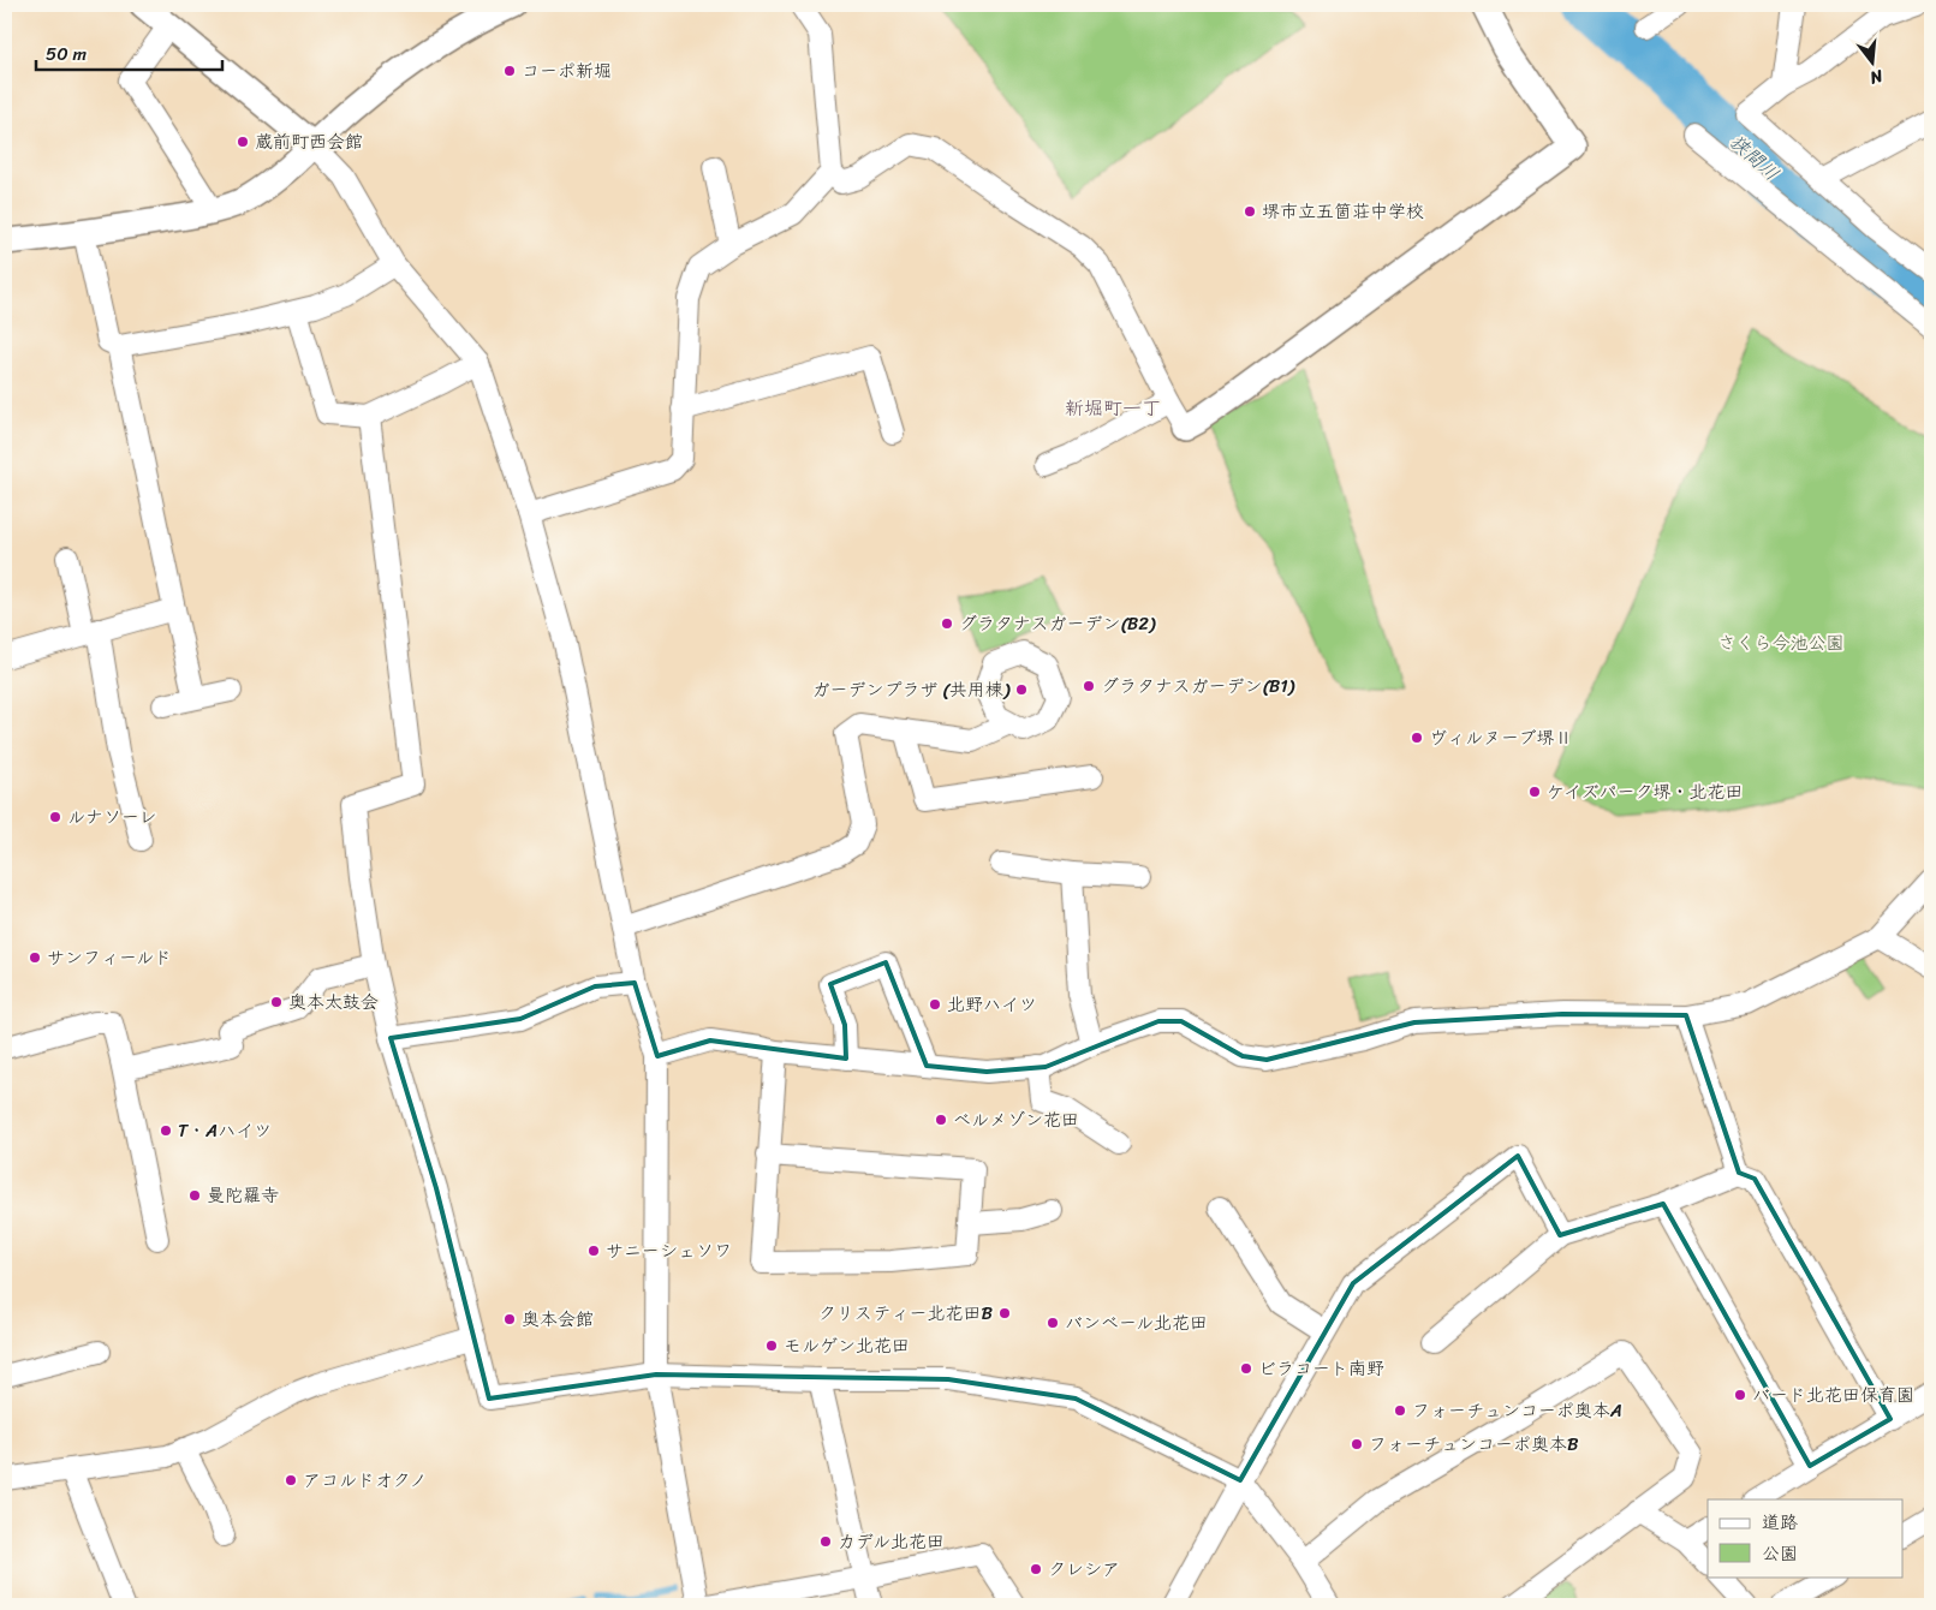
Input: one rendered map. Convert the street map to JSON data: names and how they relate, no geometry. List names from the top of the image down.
{
  "districts": ["新堀町一丁"],
  "water": ["狭間川"],
  "parks": ["さくら今池公園"],
  "places": [
    "コーポ新堀",
    "蔵前町西会館",
    "堺市立五箇荘中学校",
    "グラタナスガーデン(B2)",
    "グラタナスガーデン(B1)",
    "ガーデンプラザ (共用棟)",
    "ヴィルヌーブ堺Ⅱ",
    "ケイズパーク堺・北花田",
    "ルナソーレ",
    "サンフィールド",
    "奥本太鼓会",
    "北野ハイツ",
    "ベルメゾン花田",
    "T・Aハイツ",
    "曼陀羅寺",
    "サニーシェソワ",
    "クリスティー北花田B",
    "奥本会館",
    "バンベール北花田",
    "モルゲン北花田",
    "ビラコート南野",
    "バード北花田保育園",
    "フォーチュンコーポ奥本A",
    "フォーチュンコーポ奥本B",
    "アコルドオクノ",
    "カデル北花田",
    "クレシア"
  ],
  "legend": ["道路", "公園"],
  "scale_bar": "50 m",
  "north": "bottom"
}
